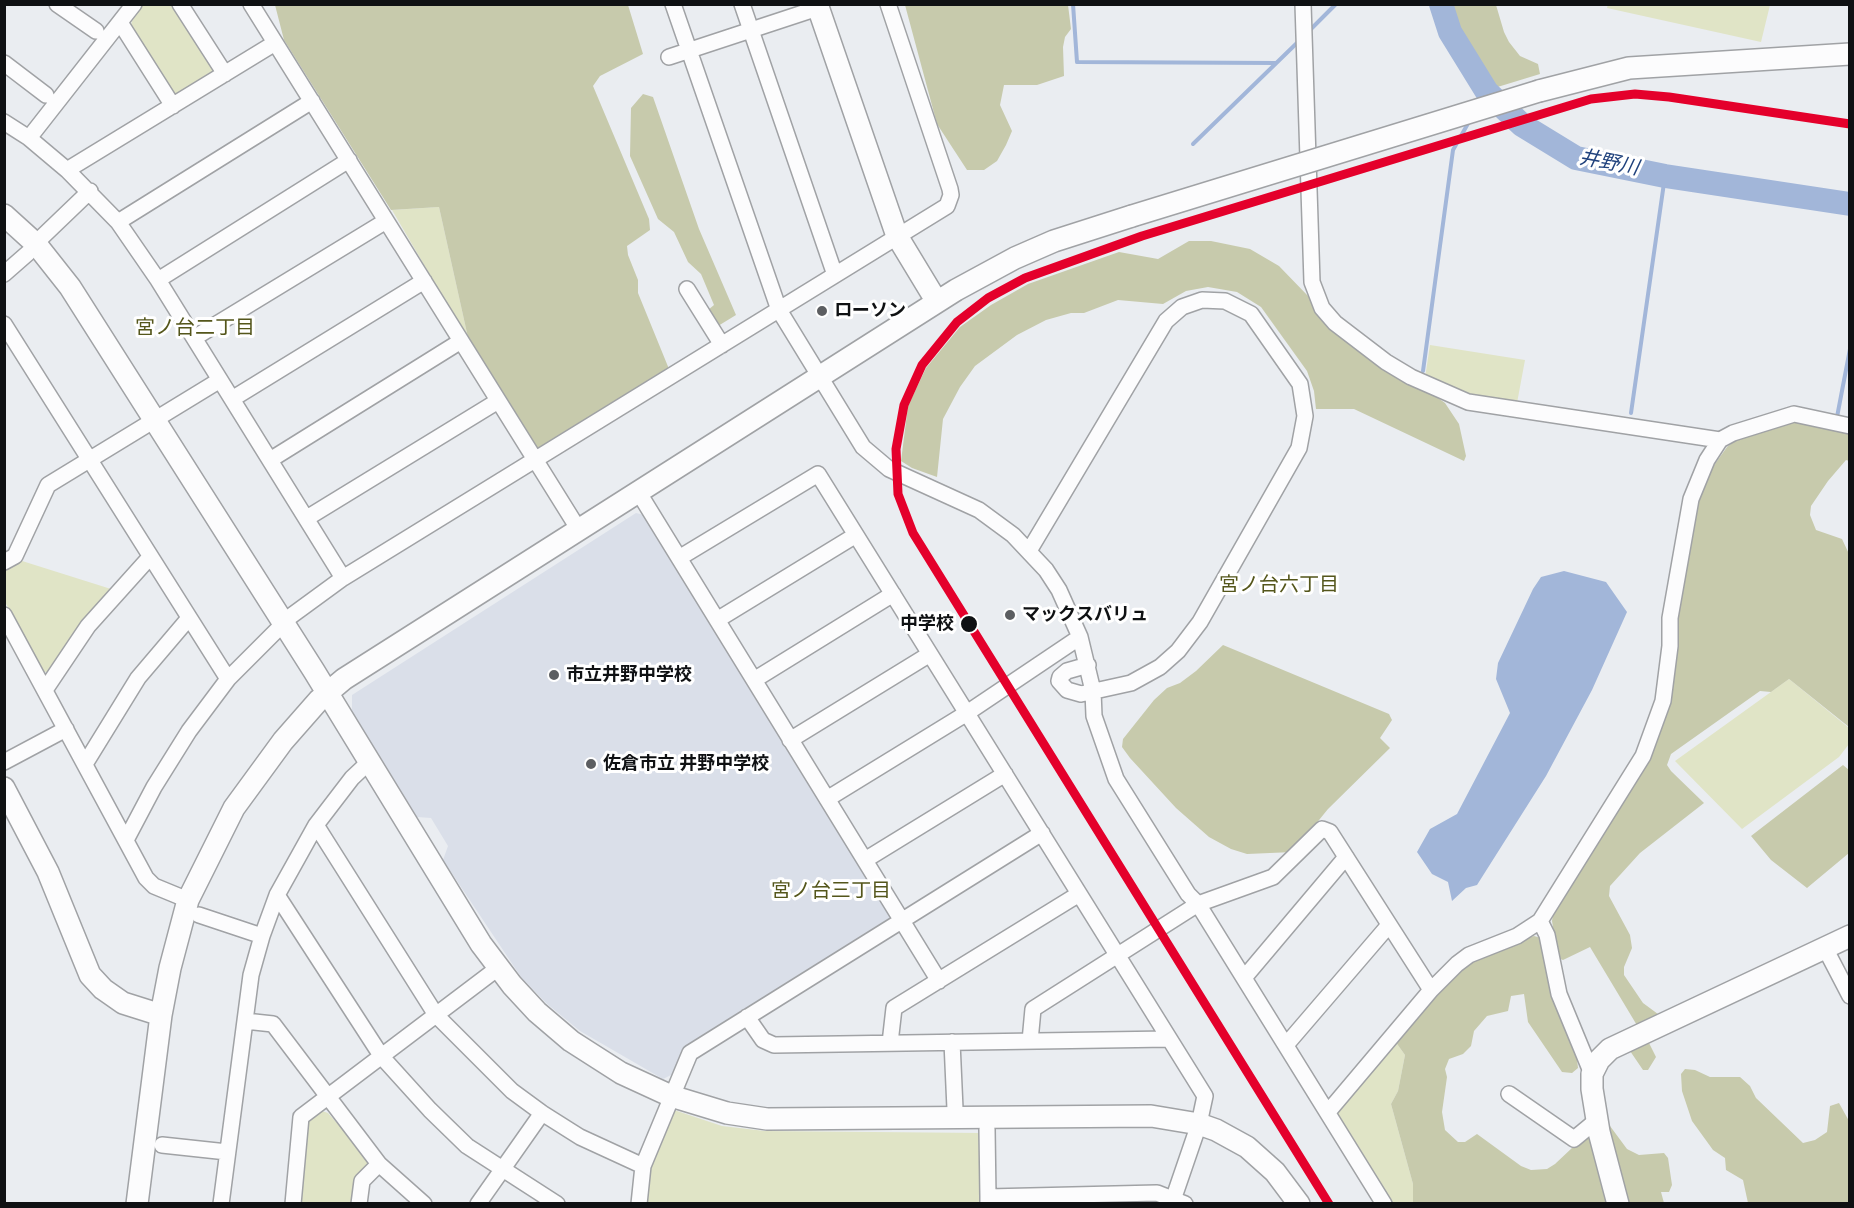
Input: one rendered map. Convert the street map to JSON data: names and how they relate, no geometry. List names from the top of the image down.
{
  "districts": ["宮ノ台二丁目", "宮ノ台六丁目", "宮ノ台三丁目"],
  "water": ["井野川"],
  "places": [
    "ローソン",
    "マックスバリュ",
    "中学校",
    "市立井野中学校",
    "佐倉市立 井野中学校"
  ]
}
